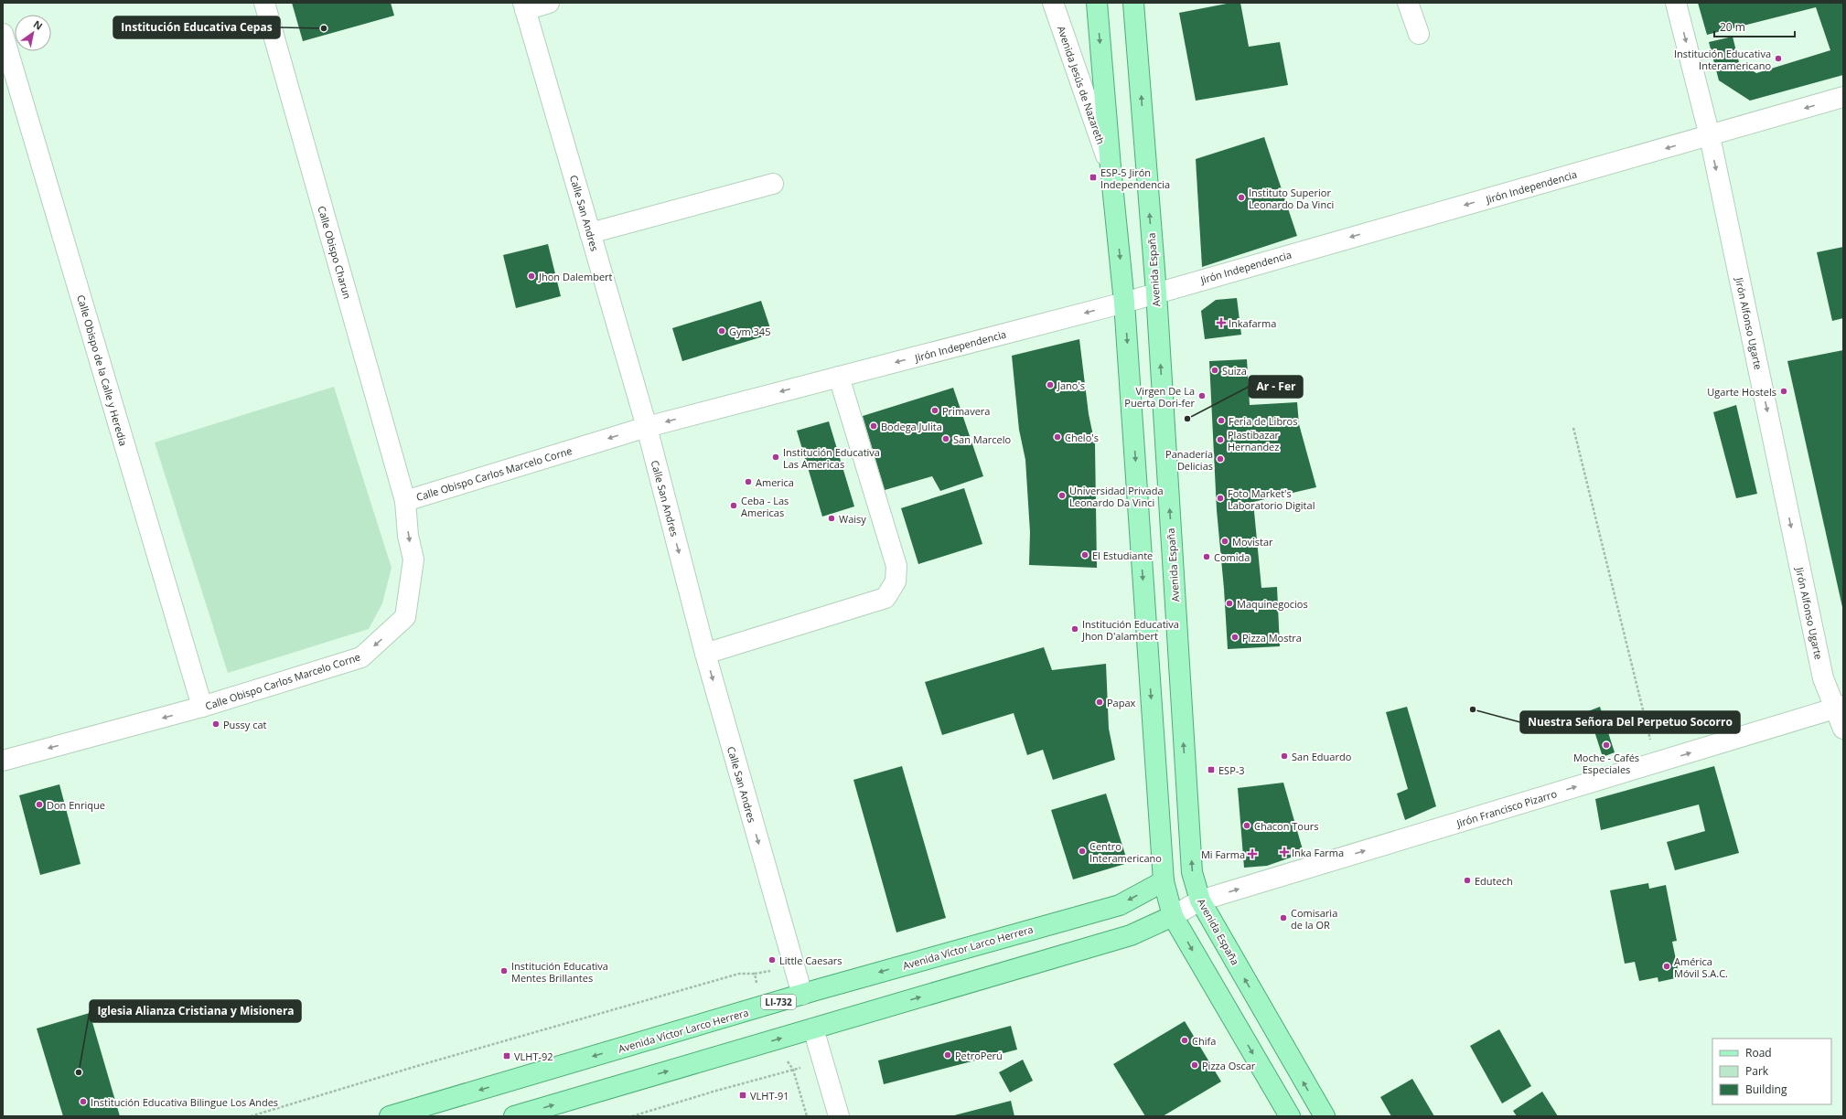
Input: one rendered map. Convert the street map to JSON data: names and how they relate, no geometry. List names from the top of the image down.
{
  "streets": {
    "main road": ["Avenida España", "Avenida Víctor Larco Herrera", "LI-732"],
    "street": [
      "Avenida Jesús de Nazareth",
      "Jirón Independencia",
      "Calle San Andres",
      "Calle Obispo Charun",
      "Jirón Alfonso Ugarte",
      "Calle Obispo de la Calle y Heredia",
      "Calle Obispo Carlos Marcelo Corne",
      "Jirón Francisco Pizarro"
    ]
  },
  "crossings": [
    ["Jirón Independencia", "Calle San Andres"],
    ["Jirón Independencia", "Avenida España"],
    ["Jirón Independencia", "Jirón Alfonso Ugarte"],
    ["Jirón Independencia", "Calle Obispo Carlos Marcelo Corne"],
    ["Calle San Andres", "Calle Obispo Carlos Marcelo Corne"],
    ["Calle San Andres", "Avenida Víctor Larco Herrera"],
    ["Calle Obispo Charun", "Calle Obispo Carlos Marcelo Corne"],
    ["Avenida España", "Jirón Francisco Pizarro"],
    ["Jirón Alfonso Ugarte", "Jirón Francisco Pizarro"],
    ["Calle Obispo de la Calle y Heredia", "Calle Obispo Carlos Marcelo Corne"]
  ],
  "one_way": [
    "Jirón Independencia",
    "Calle San Andres",
    "Jirón Alfonso Ugarte",
    "Calle Obispo Carlos Marcelo Corne",
    "Jirón Francisco Pizarro"
  ],
  "places": {
    "other": [
      "Institución Educativa Cepas",
      "Institución Educativa Interamericano",
      "Instituto Superior Leonardo Da Vinci",
      "Jhon Dalembert",
      "Gym 345",
      "Suiza",
      "Jano's",
      "Ugarte Hostels",
      "Virgen De La Puerta Dori-fer",
      "Primavera",
      "Ar - Fer",
      "Feria de Libros",
      "Bodega Julita",
      "Chelo's",
      "San Marcelo",
      "Plastibazar Hernandez",
      "Institución Educativa Las Americas",
      "Panadería Delicias",
      "America",
      "Universidad Privada Leonardo Da Vinci",
      "Foto Market's Laboratorio Digital",
      "Ceba - Las Americas",
      "Waisy",
      "Movistar",
      "El Estudiante",
      "Comida",
      "Maquinegocios",
      "Institución Educativa Jhon D'alambert",
      "Pizza Mostra",
      "Papax",
      "Nuestra Señora Del Perpetuo Socorro",
      "Pussy cat",
      "Moche - Cafés Especiales",
      "San Eduardo",
      "Don Enrique",
      "Chacon Tours",
      "Centro Interamericano",
      "Edutech",
      "Comisarìa de la OR",
      "Little Caesars",
      "América Móvil S.A.C.",
      "Institución Educativa Mentes Brillantes",
      "Chifa",
      "PetroPerú",
      "Pizza Oscar",
      "Iglesia Alianza Cristiana y Misionera",
      "Institución Educativa Bilingue Los Andes"
    ],
    "transit": [
      "ESP-5 Jirón Independencia",
      "ESP-3",
      "VLHT-92",
      "VLHT-91"
    ],
    "health": ["Inkafarma", "Inka Farma", "Mi Farma"]
  },
  "legend": ["Road", "Park", "Building"],
  "scale_bar": "20 m",
  "north": "top right"
}
